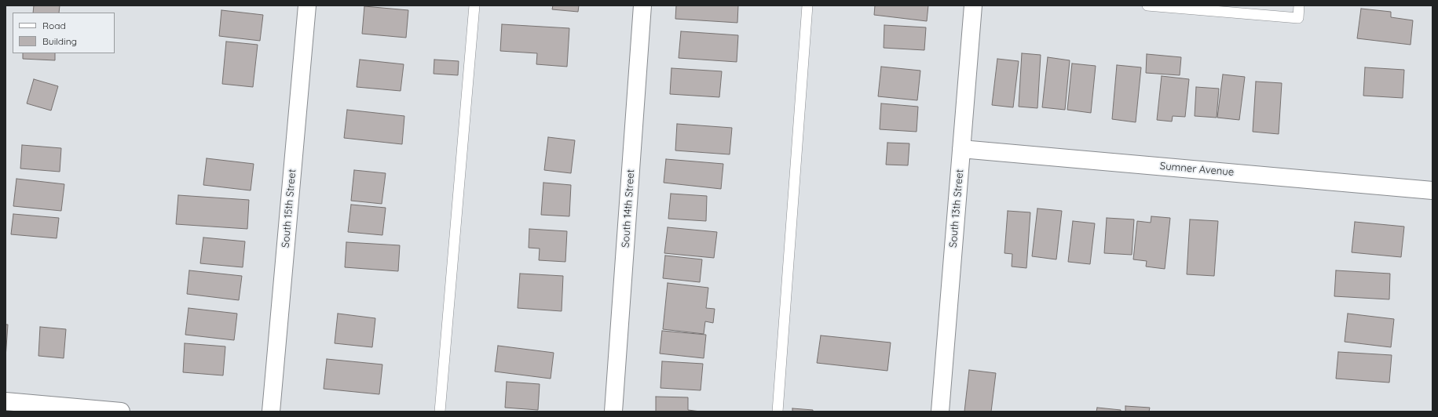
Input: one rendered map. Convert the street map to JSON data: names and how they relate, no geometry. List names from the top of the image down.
{
  "streets": {
    "street": [
      "Sumner Avenue",
      "South 15th Street",
      "South 14th Street",
      "South 13th Street"
    ]
  },
  "crossings": [
    ["Sumner Avenue", "South 13th Street"]
  ],
  "legend": ["Road", "Building"]
}
